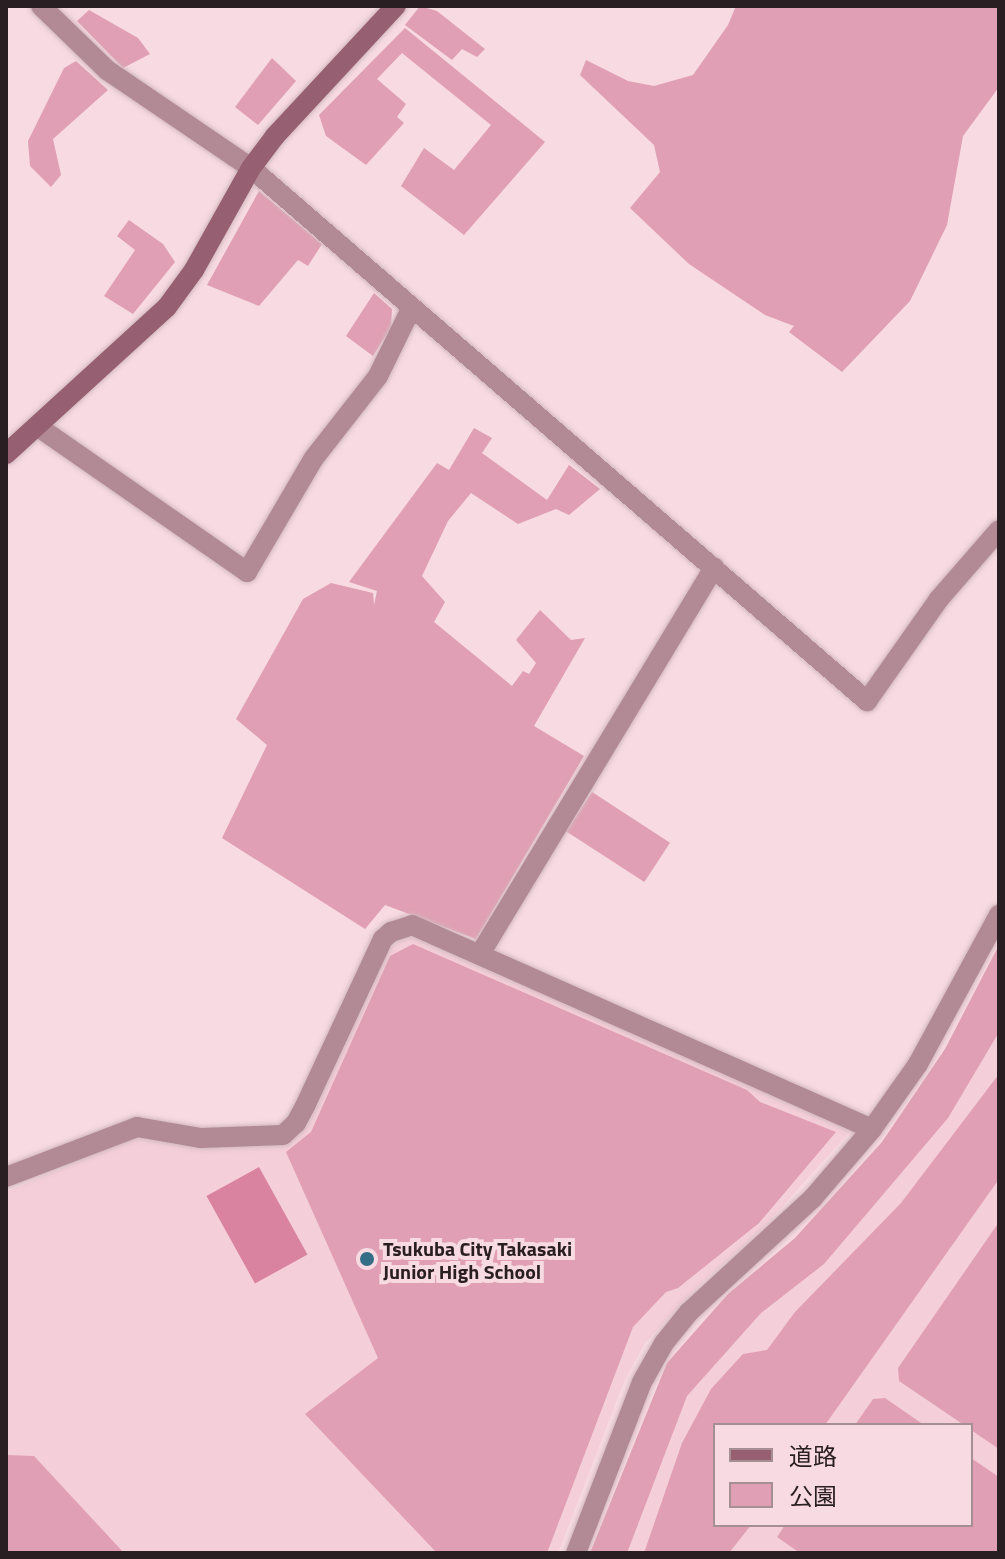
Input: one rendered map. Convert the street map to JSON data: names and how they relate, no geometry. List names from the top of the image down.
{
  "places": ["Tsukuba City Takasaki Junior High School"],
  "legend": ["道路", "公園"]
}
